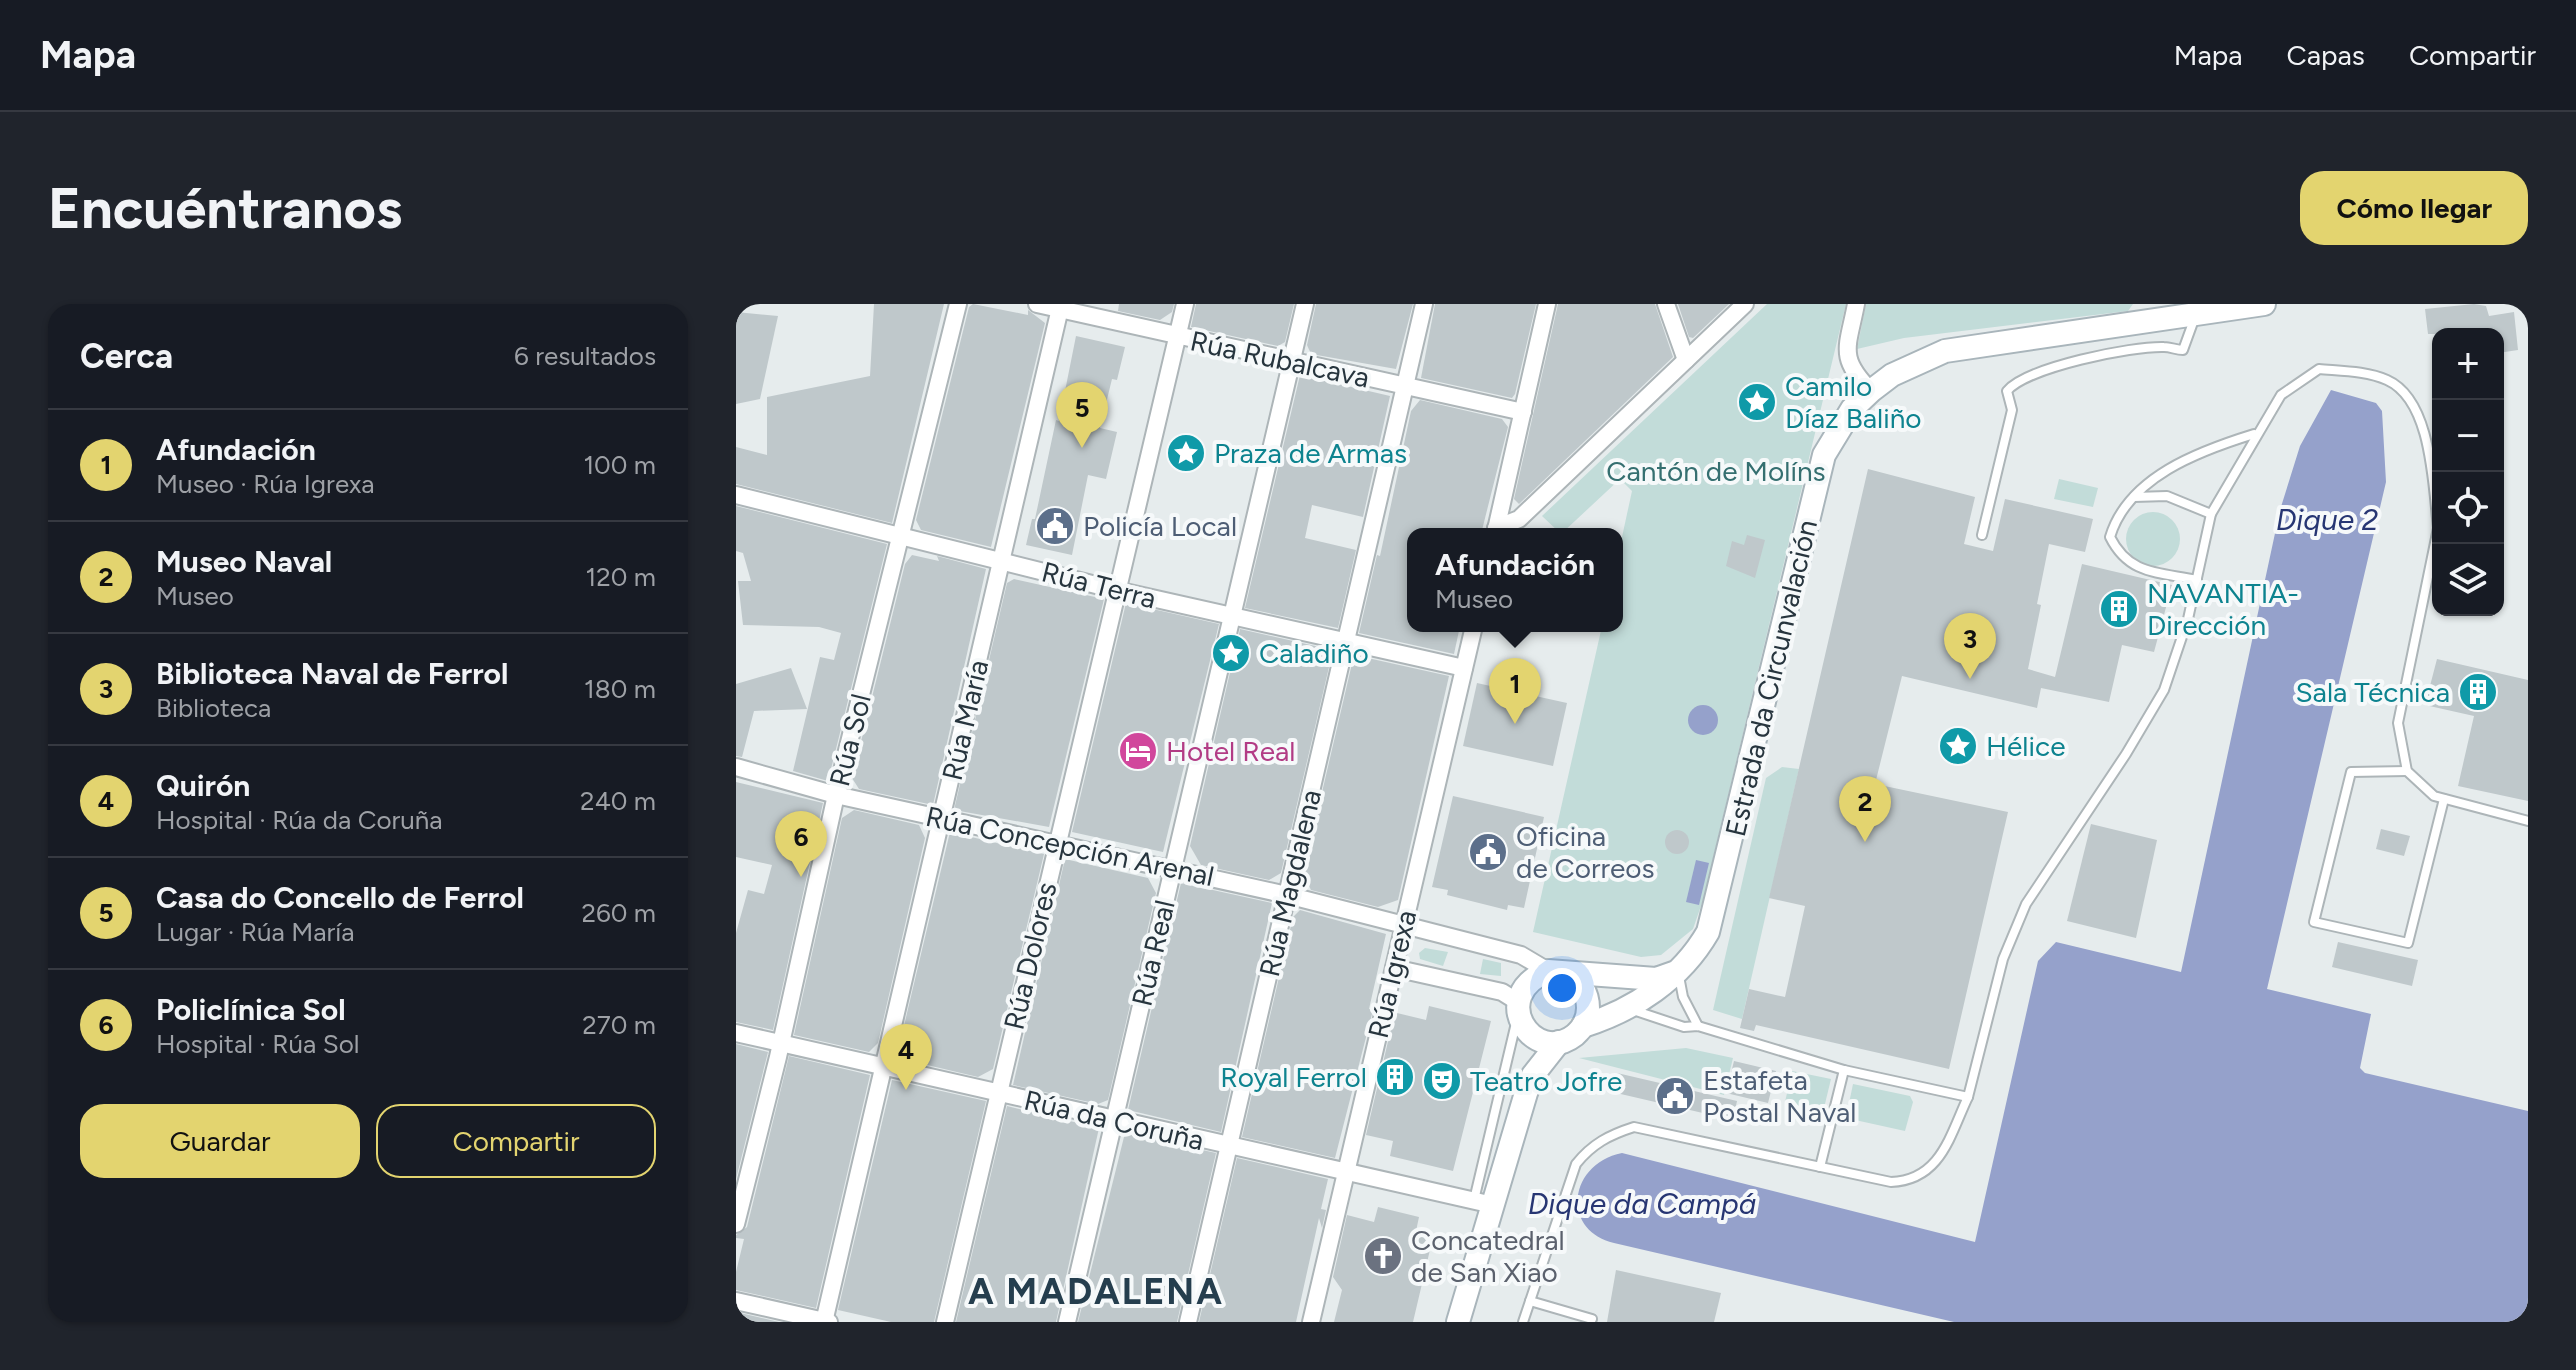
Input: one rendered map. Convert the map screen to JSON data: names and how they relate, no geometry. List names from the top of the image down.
{
  "streets": {
    "main road": ["Estrada da Circunvalación"],
    "street": [
      "Rúa Rubalcava",
      "Rúa Terra",
      "Rúa María",
      "Rúa Sol",
      "Rúa Concepción Arenal",
      "Rúa Magdalena",
      "Rúa Real",
      "Rúa Dolores",
      "Rúa Igrexa",
      "Rúa da Coruña"
    ]
  },
  "crossings": [
    ["Rúa Rubalcava", "Rúa María"],
    ["Rúa Rubalcava", "Rúa Magdalena"],
    ["Rúa Rubalcava", "Rúa Real"],
    ["Rúa Rubalcava", "Rúa Dolores"],
    ["Rúa Terra", "Rúa María"],
    ["Rúa Terra", "Rúa Sol"],
    ["Rúa Terra", "Rúa Magdalena"],
    ["Rúa Terra", "Rúa Real"],
    ["Rúa Terra", "Rúa Dolores"],
    ["Rúa Terra", "Rúa Igrexa"],
    ["Estrada da Circunvalación", "Rúa Concepción Arenal"],
    ["Rúa María", "Rúa Concepción Arenal"],
    ["Rúa María", "Rúa da Coruña"],
    ["Rúa Sol", "Rúa Concepción Arenal"],
    ["Rúa Sol", "Rúa da Coruña"],
    ["Rúa Concepción Arenal", "Rúa Magdalena"],
    ["Rúa Concepción Arenal", "Rúa Real"],
    ["Rúa Concepción Arenal", "Rúa Dolores"],
    ["Rúa Concepción Arenal", "Rúa Igrexa"],
    ["Rúa Magdalena", "Rúa da Coruña"],
    ["Rúa Real", "Rúa da Coruña"],
    ["Rúa Dolores", "Rúa da Coruña"],
    ["Rúa Igrexa", "Rúa da Coruña"]
  ],
  "districts": ["A MADALENA"],
  "water": ["Dique 2", "Dique da Campá"],
  "parks": ["Cantón de Molíns"],
  "places": {
    "place": [
      "Camilo Díaz Baliño",
      "Praza de Armas",
      "Caladiño",
      "Hélice"
    ],
    "public building": ["Policía Local", "Oficina de Correos", "Estafeta Postal Naval"],
    "building": ["NAVANTIA- Dirección", "Sala Técnica", "Royal Ferrol"],
    "hotel": ["Hotel Real"],
    "theatre": ["Teatro Jofre"],
    "church": ["Concatedral de San Xiao"]
  },
  "page": {
    "header": "Mapa",
    "nav": ["Mapa", "Capas", "Compartir"],
    "buttons": [
      "Cómo llegar",
      ["Guardar", "Compartir"]
    ],
    "title": "Encuéntranos",
    "heading": ["Cerca", "6 resultados"],
    "map_buttons": ["+", "−"],
    "pins": [
      "5",
      "3",
      "1",
      "2",
      "6",
      "4"
    ],
    "list": [
      {
        "mark": "1",
        "name": "Afundación",
        "note": "Museo · Rúa Igrexa",
        "value": "100 m"
      },
      {
        "mark": "2",
        "name": "Museo Naval",
        "note": "Museo",
        "value": "120 m"
      },
      {
        "mark": "3",
        "name": "Biblioteca Naval de Ferrol",
        "note": "Biblioteca",
        "value": "180 m"
      },
      {
        "mark": "4",
        "name": "Quirón",
        "note": "Hospital · Rúa da Coruña",
        "value": "240 m"
      },
      {
        "mark": "5",
        "name": "Casa do Concello de Ferrol",
        "note": "Lugar · Rúa María",
        "value": "260 m"
      },
      {
        "mark": "6",
        "name": "Policlínica Sol",
        "note": "Hospital · Rúa Sol",
        "value": "270 m"
      }
    ],
    "popup": ["Afundación", "Museo"]
  }
}
